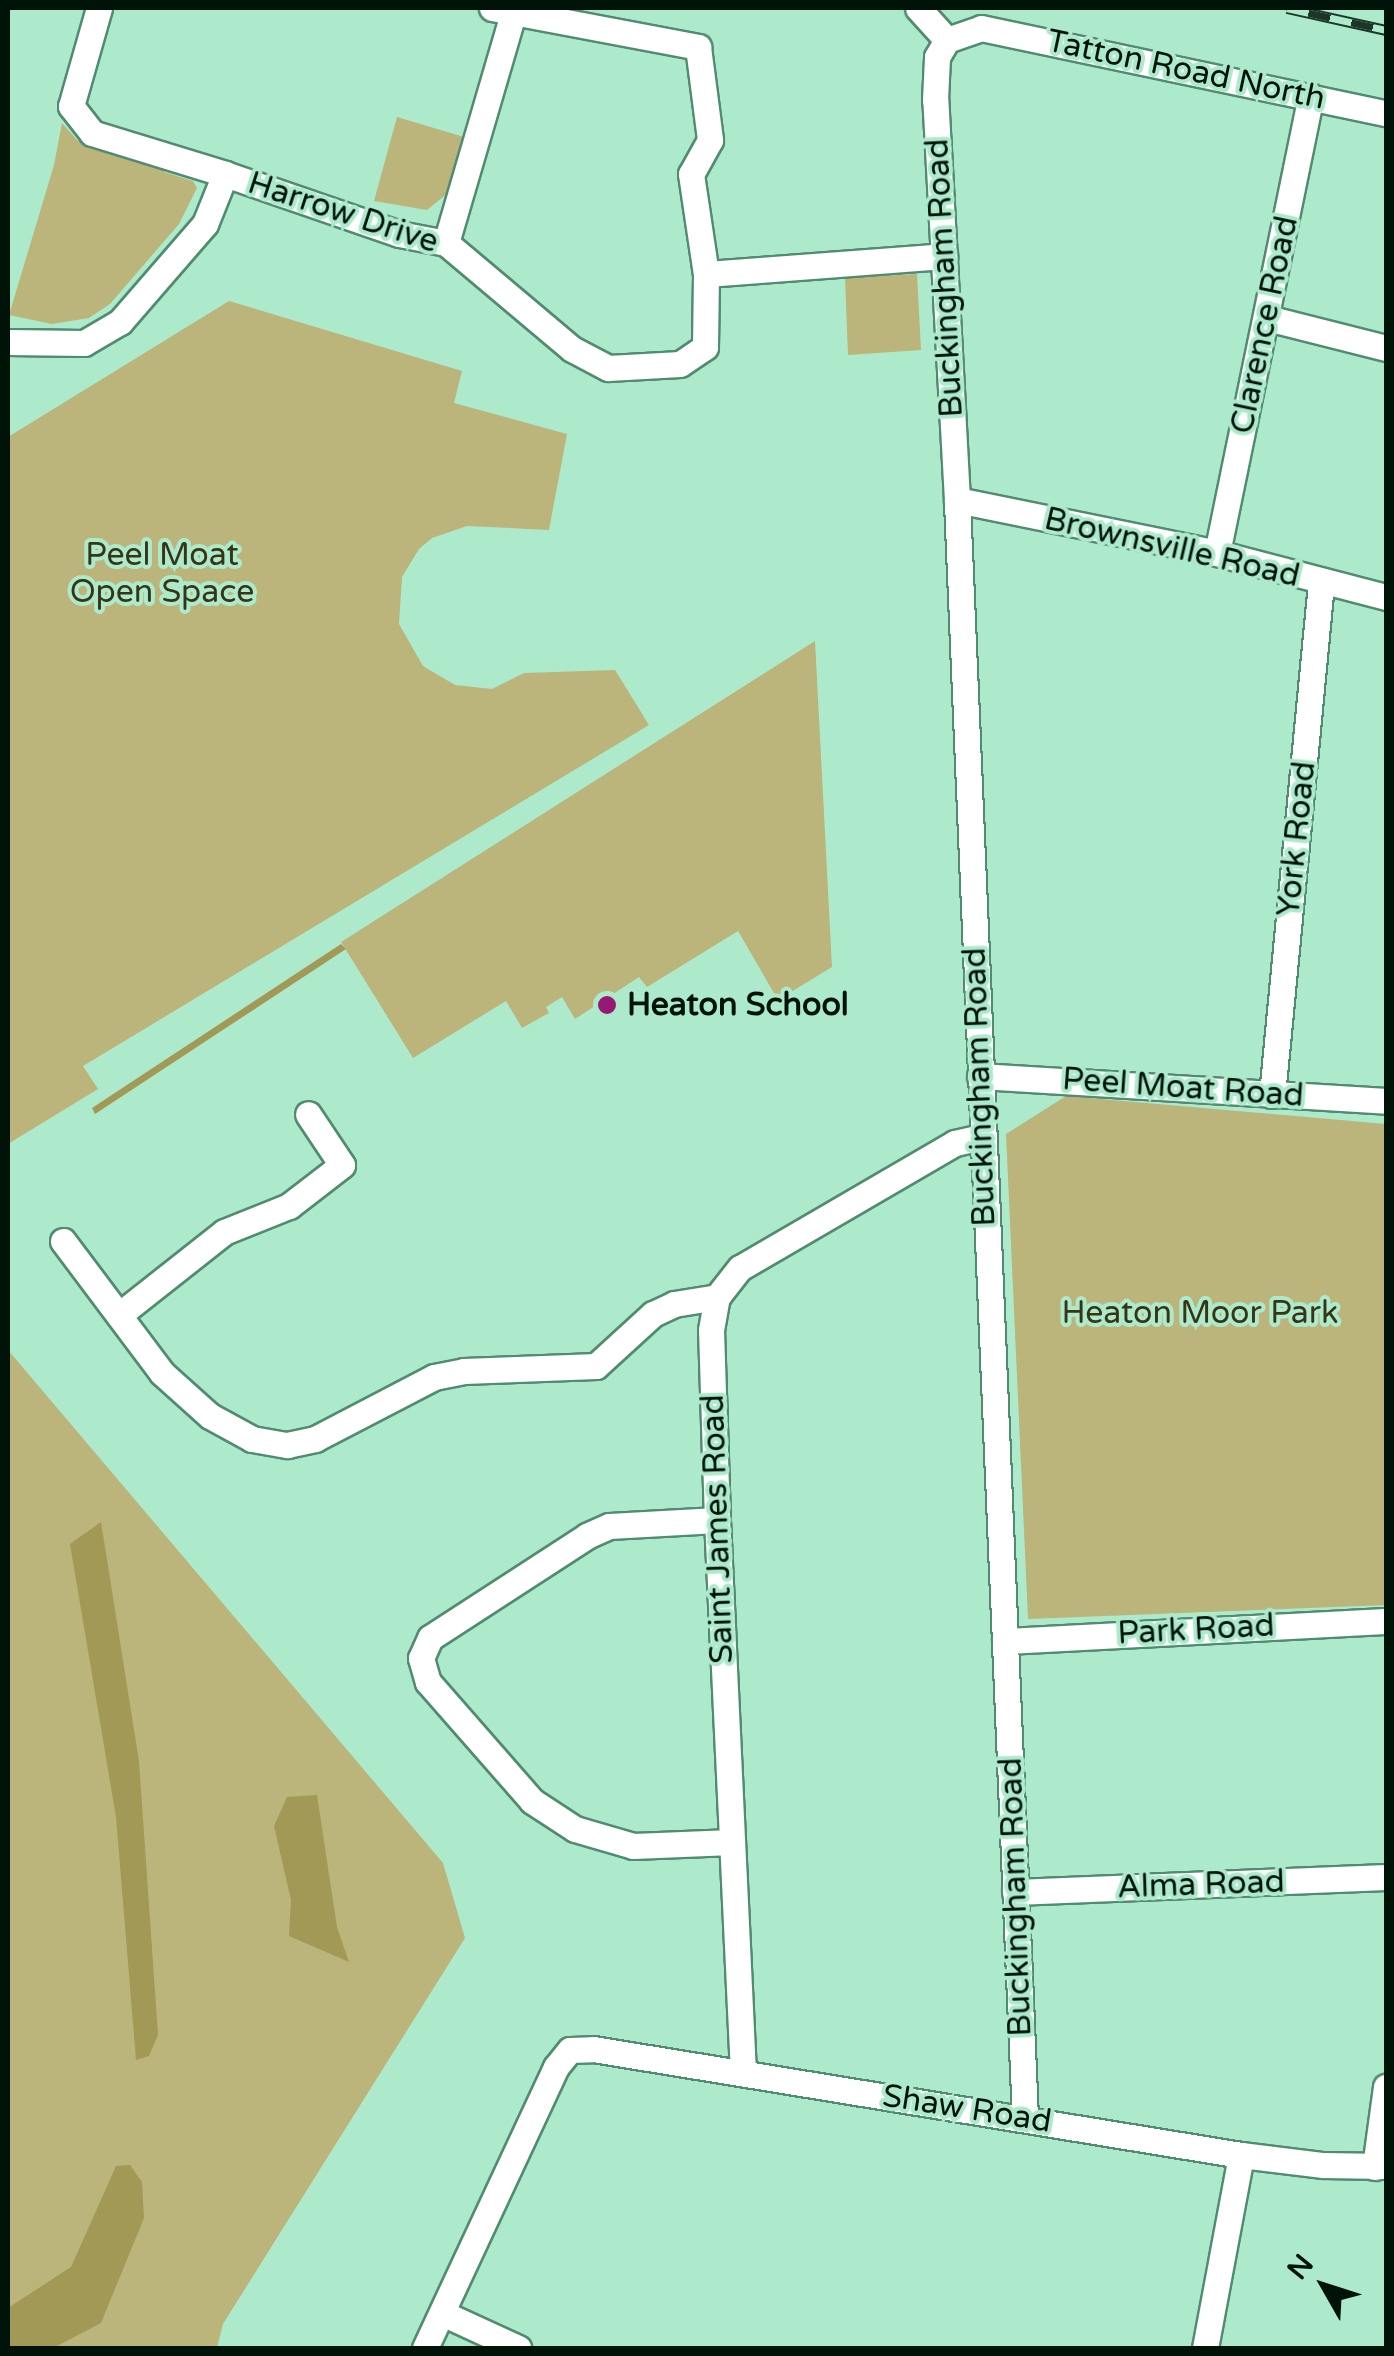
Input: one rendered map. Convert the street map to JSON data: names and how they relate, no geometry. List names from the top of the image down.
{
  "streets": {
    "street": [
      "Tatton Road North",
      "Harrow Drive",
      "Buckingham Road",
      "Clarence Road",
      "Brownsville Road",
      "York Road",
      "Peel Moat Road",
      "Saint James Road",
      "Park Road",
      "Alma Road",
      "Shaw Road"
    ]
  },
  "crossings": [
    ["Tatton Road North", "Buckingham Road"],
    ["Tatton Road North", "Clarence Road"],
    ["Buckingham Road", "Brownsville Road"],
    ["Buckingham Road", "Peel Moat Road"],
    ["Buckingham Road", "Park Road"],
    ["Buckingham Road", "Alma Road"],
    ["Buckingham Road", "Shaw Road"],
    ["Clarence Road", "Brownsville Road"],
    ["Brownsville Road", "York Road"],
    ["York Road", "Peel Moat Road"],
    ["Saint James Road", "Shaw Road"]
  ],
  "parks": ["Peel Moat Open Space", "Heaton Moor Park"],
  "places": ["Heaton School"],
  "north": "top left"
}
